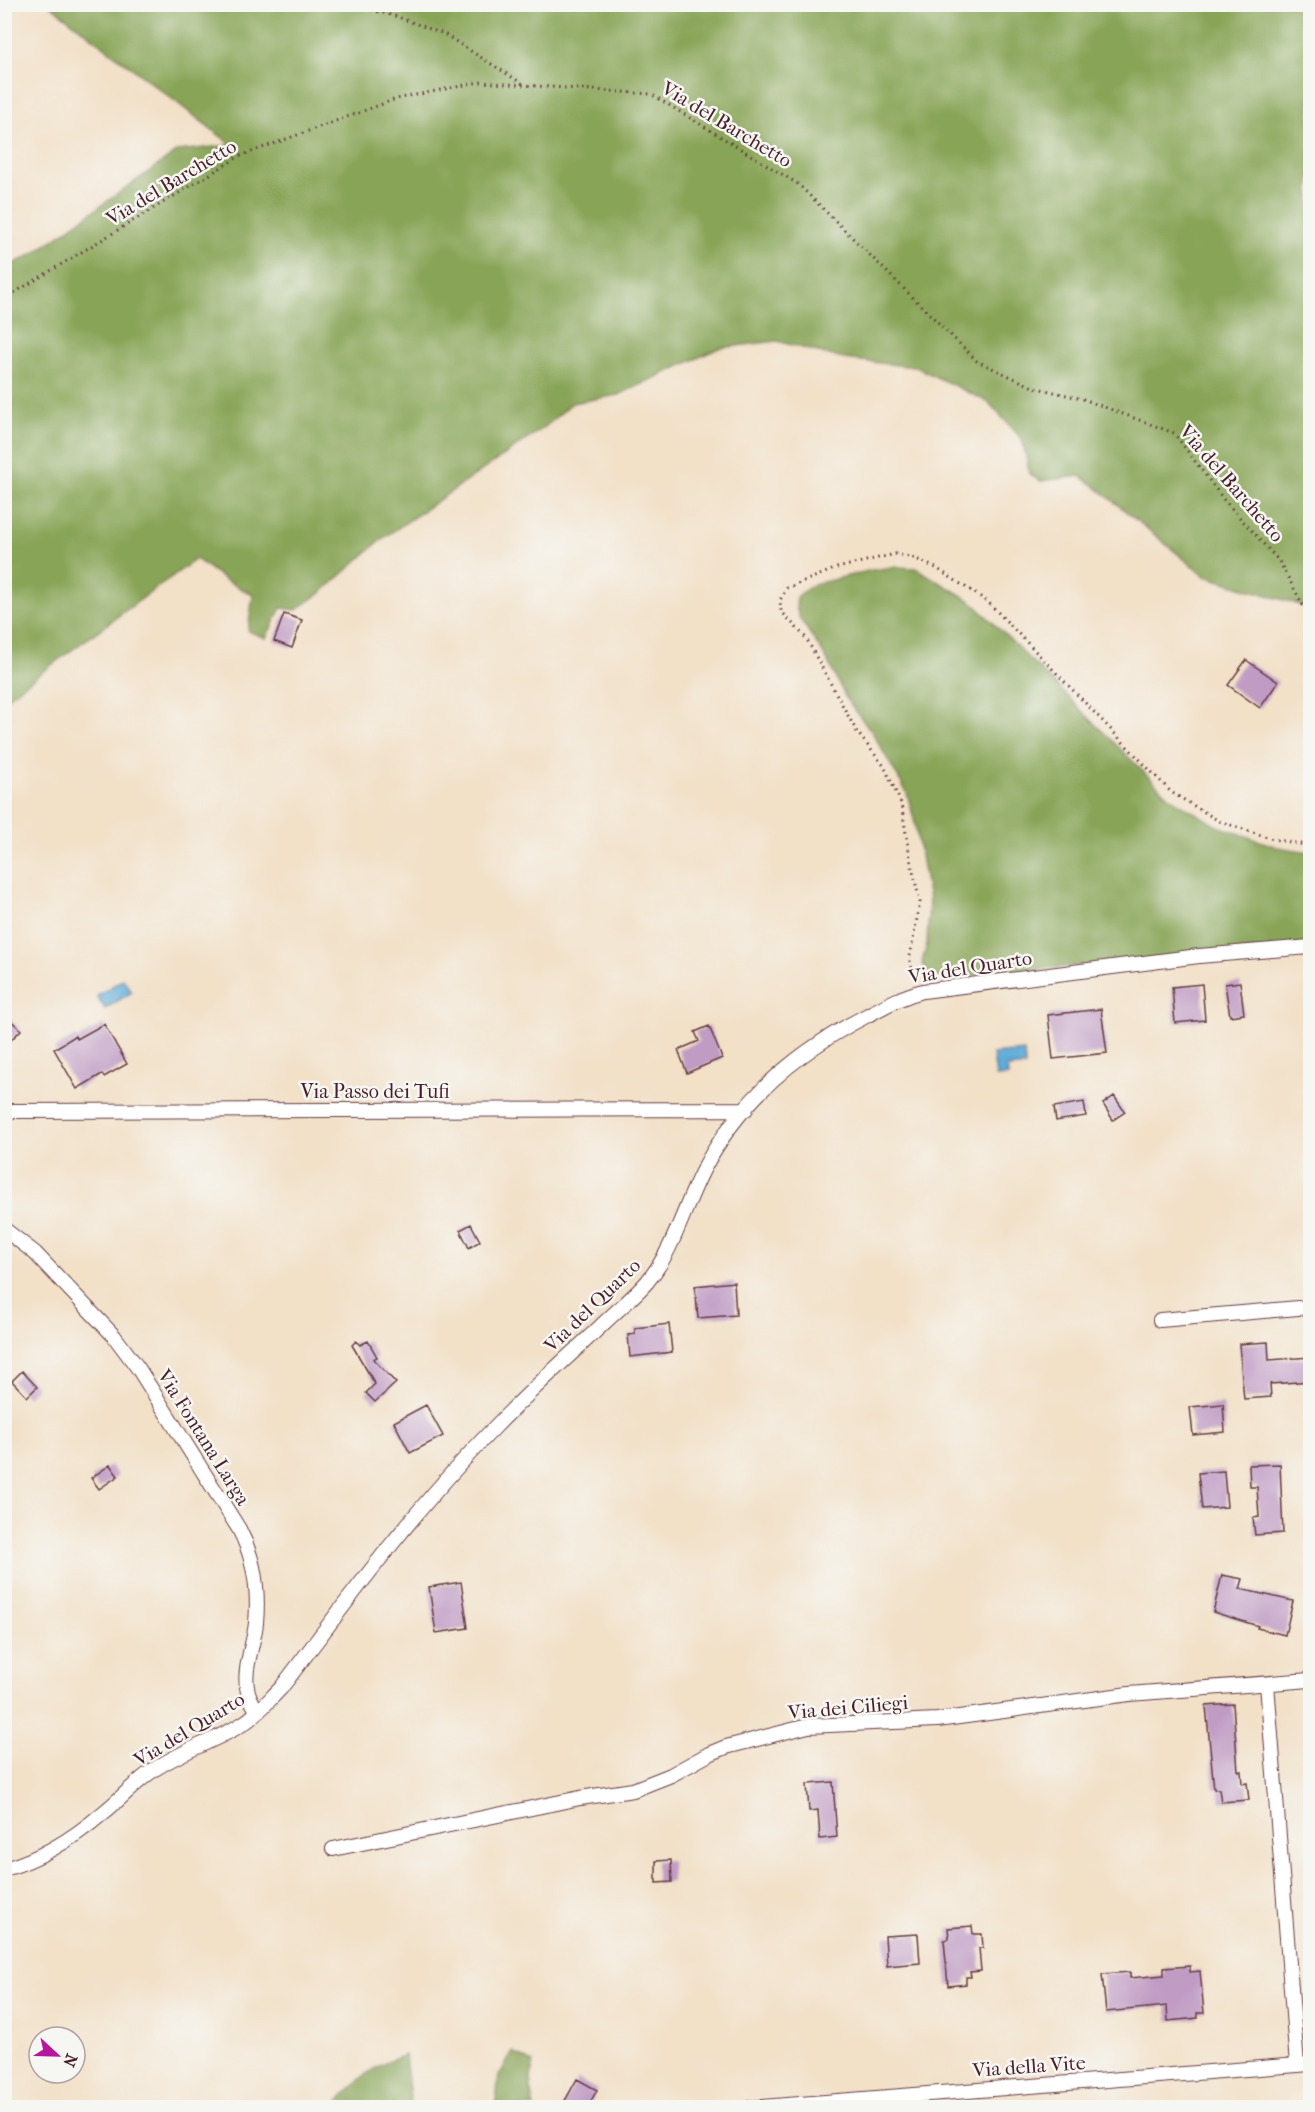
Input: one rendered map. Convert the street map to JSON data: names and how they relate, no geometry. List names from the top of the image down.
{
  "streets": {
    "street": [
      "Via del Quarto",
      "Via Passo dei Tufi",
      "Via Fontana Larga",
      "Via dei Ciliegi",
      "Via della Vite"
    ],
    "path": ["Via del Barchetto"]
  },
  "crossings": [
    ["Via del Quarto", "Via Passo dei Tufi"],
    ["Via del Quarto", "Via Fontana Larga"]
  ],
  "north": "right"
}
